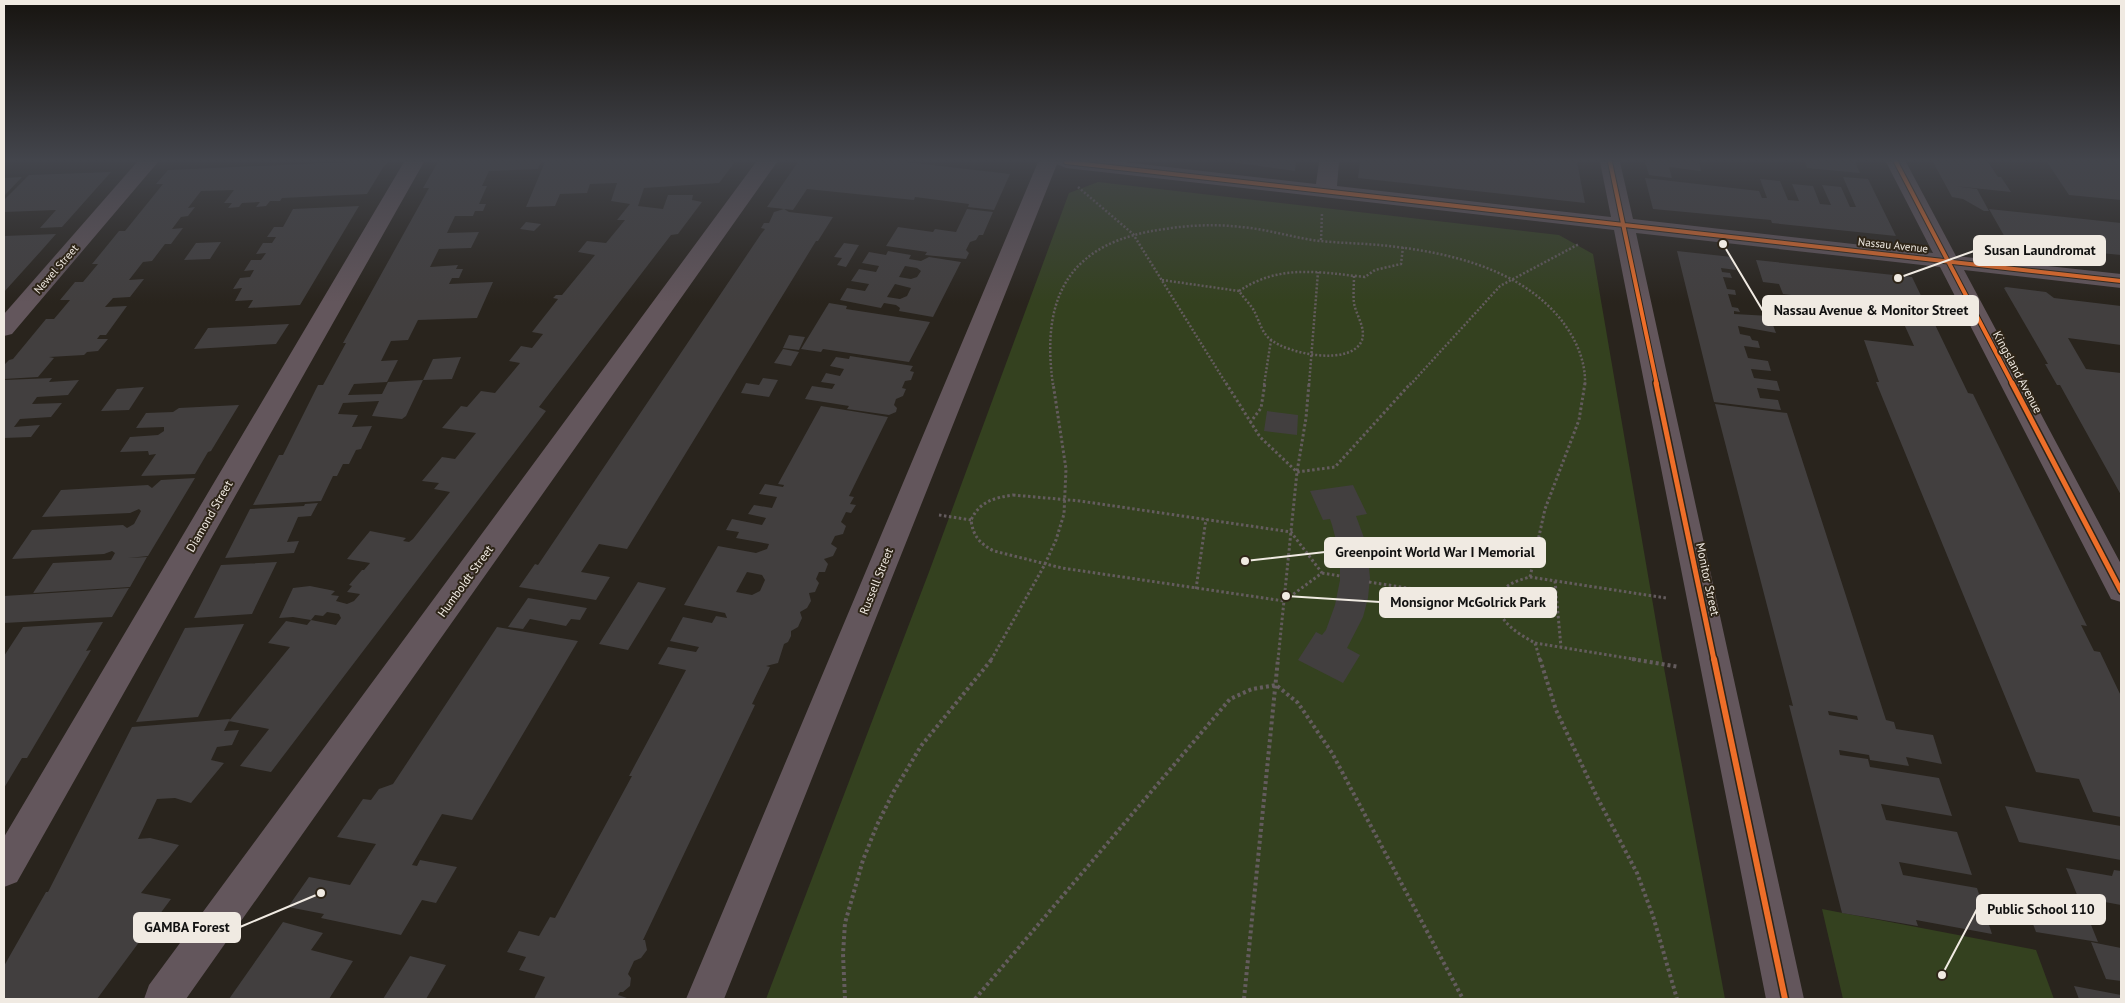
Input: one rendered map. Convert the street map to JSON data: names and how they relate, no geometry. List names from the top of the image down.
{
  "streets": {
    "street": [
      "Nassau Avenue",
      "Newel Street",
      "Kingsland Avenue",
      "Diamond Street",
      "Monitor Street",
      "Humboldt Street",
      "Russell Street"
    ]
  },
  "crossings": [
    ["Nassau Avenue", "Kingsland Avenue"],
    ["Nassau Avenue", "Monitor Street"]
  ],
  "places": [
    "Nassau Avenue & Monitor Street",
    "Susan Laundromat",
    "Greenpoint World War I Memorial",
    "Monsignor McGolrick Park",
    "GAMBA Forest",
    "Public School 110"
  ]
}
